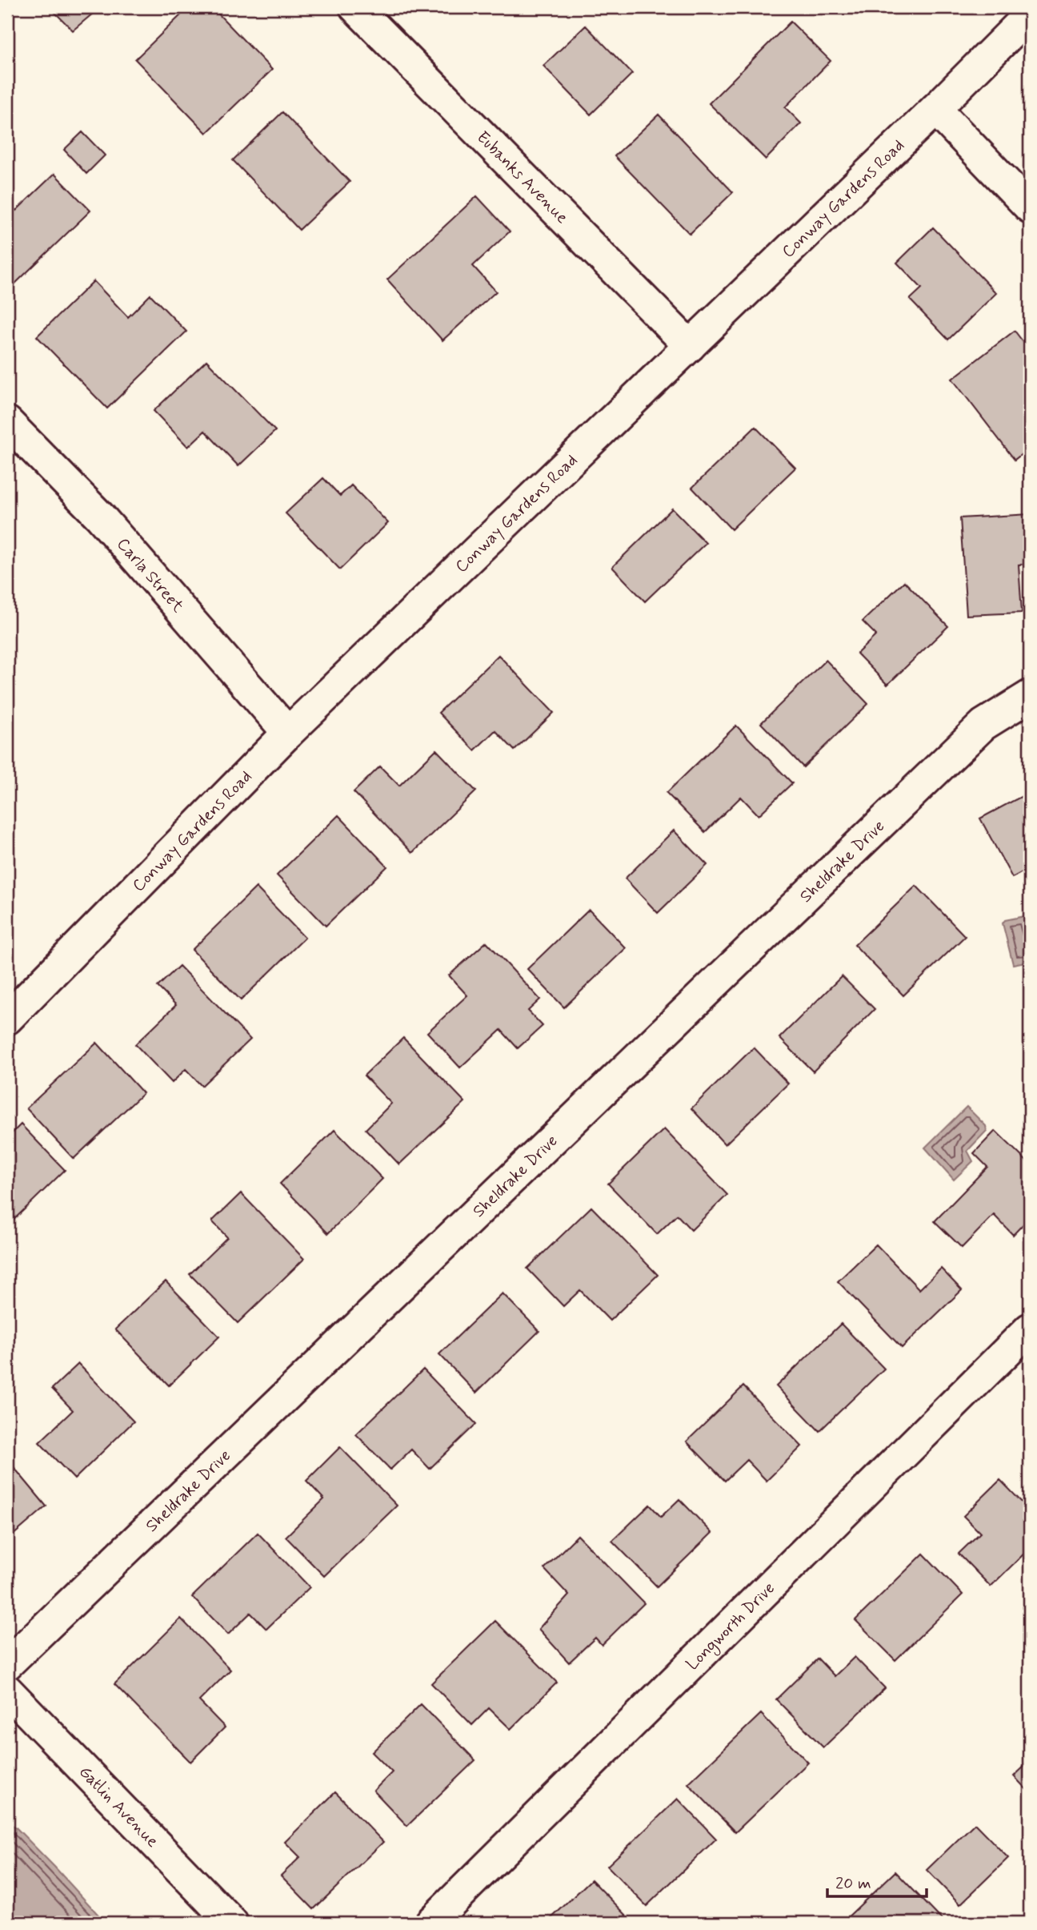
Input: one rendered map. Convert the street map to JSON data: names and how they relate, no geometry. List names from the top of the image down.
{
  "streets": {
    "street": [
      "Eubanks Avenue",
      "Conway Gardens Road",
      "Carla Street",
      "Sheldrake Drive",
      "Longworth Drive",
      "Gatlin Avenue"
    ]
  },
  "crossings": [
    ["Eubanks Avenue", "Conway Gardens Road"],
    ["Conway Gardens Road", "Carla Street"]
  ],
  "scale_bar": "20 m"
}
